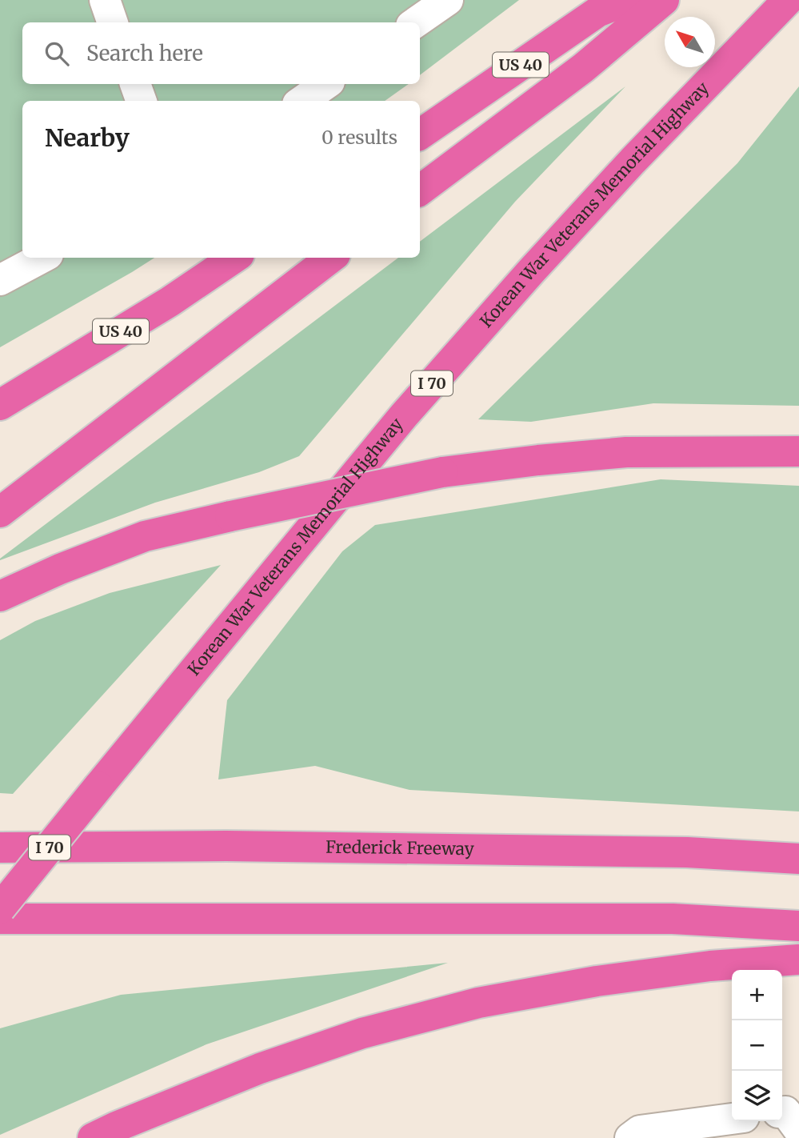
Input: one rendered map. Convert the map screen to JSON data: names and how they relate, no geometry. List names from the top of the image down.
{
  "streets": {
    "highway": [
      "US 40",
      "Korean War Veterans Memorial Highway",
      "I 70",
      "Frederick Freeway"
    ]
  },
  "north": "top left",
  "page": {
    "search": "Search here",
    "heading": ["Nearby", "0 results"],
    "map_buttons": ["+", "−"]
  }
}
